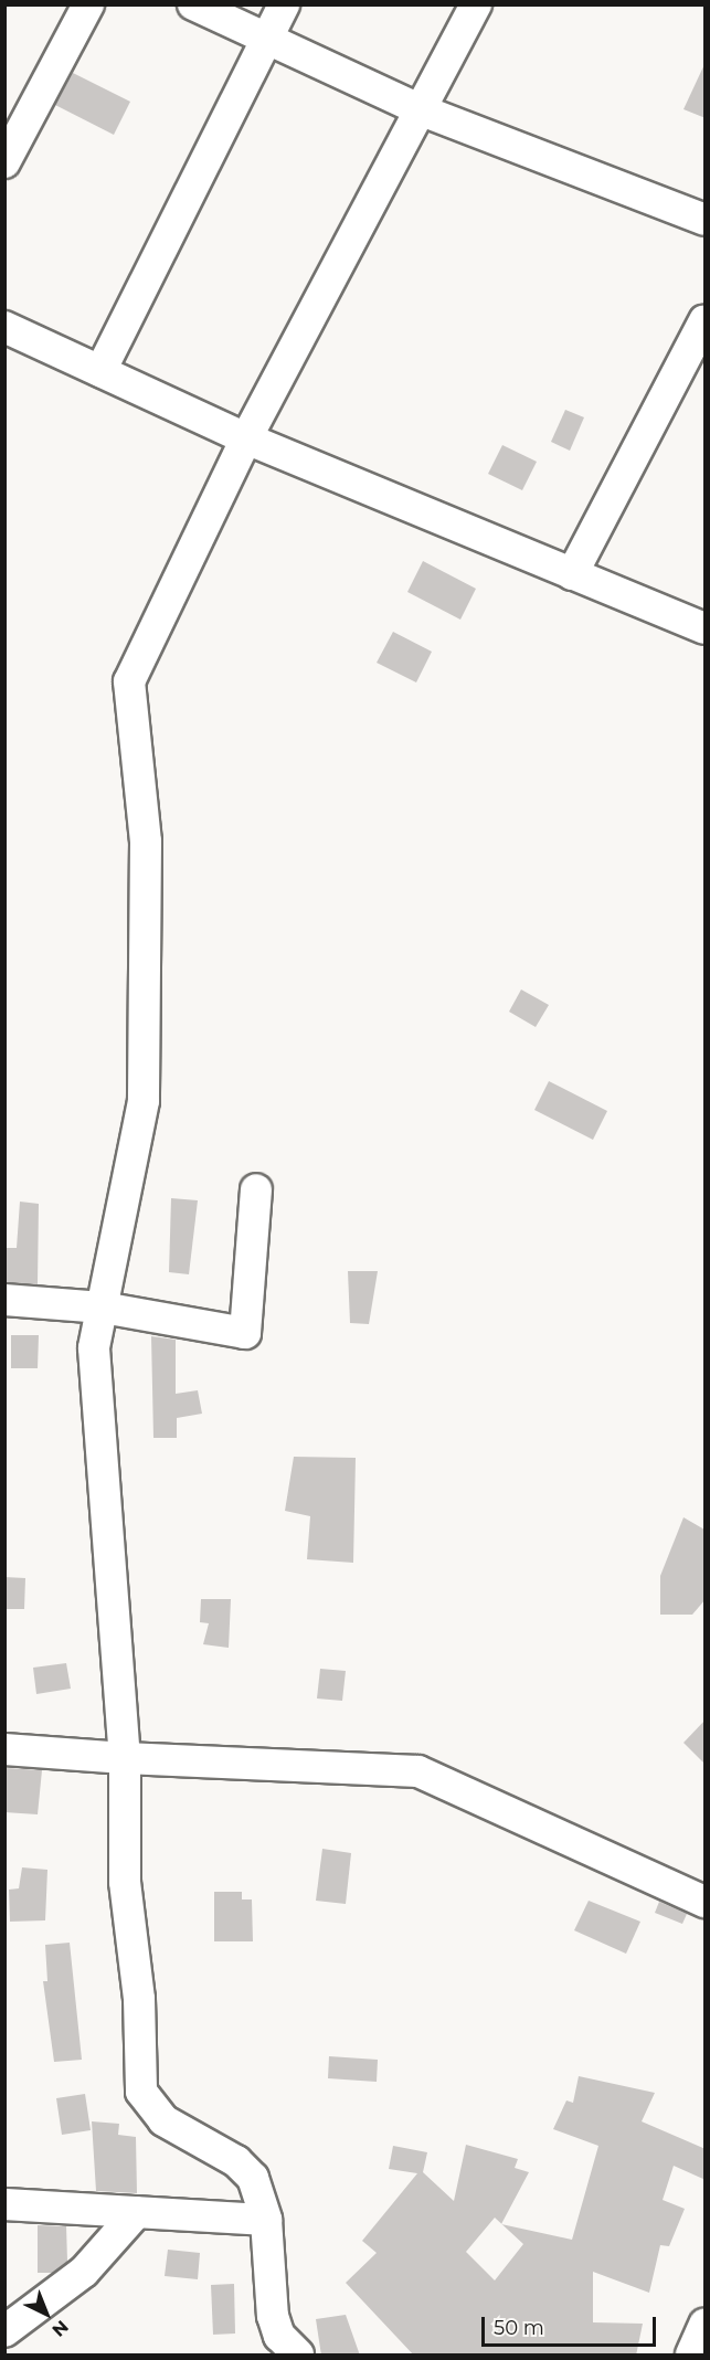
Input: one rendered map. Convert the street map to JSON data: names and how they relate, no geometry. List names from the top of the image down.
{
  "scale_bar": "50 m",
  "north": "bottom right"
}
